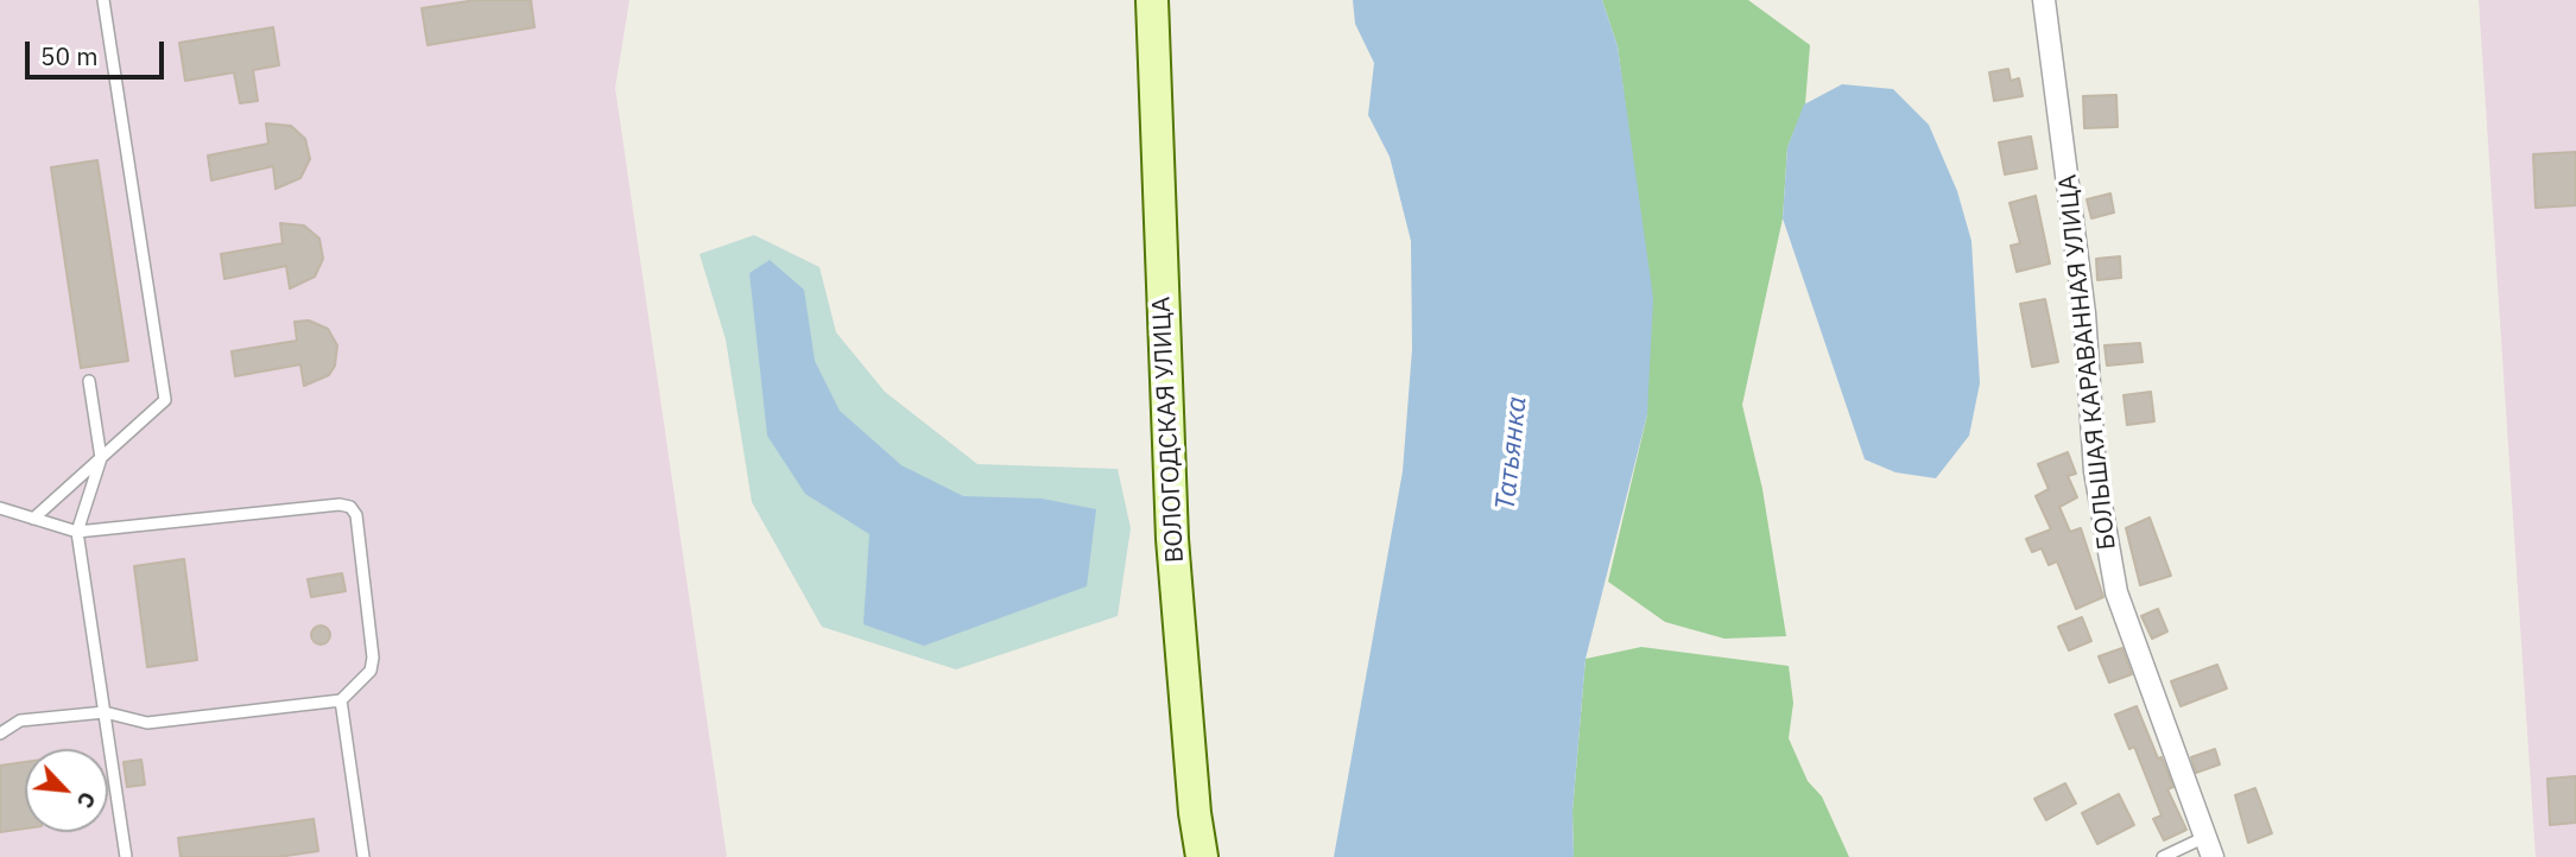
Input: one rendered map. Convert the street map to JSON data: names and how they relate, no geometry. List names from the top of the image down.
{
  "streets": {
    "main road": ["ВОЛОГОДСКАЯ УЛИЦА"],
    "street": ["БОЛЬШАЯ КАРАВАННАЯ УЛИЦА"]
  },
  "water": ["Татьянка"],
  "scale_bar": "50 m",
  "north": "bottom right"
}
